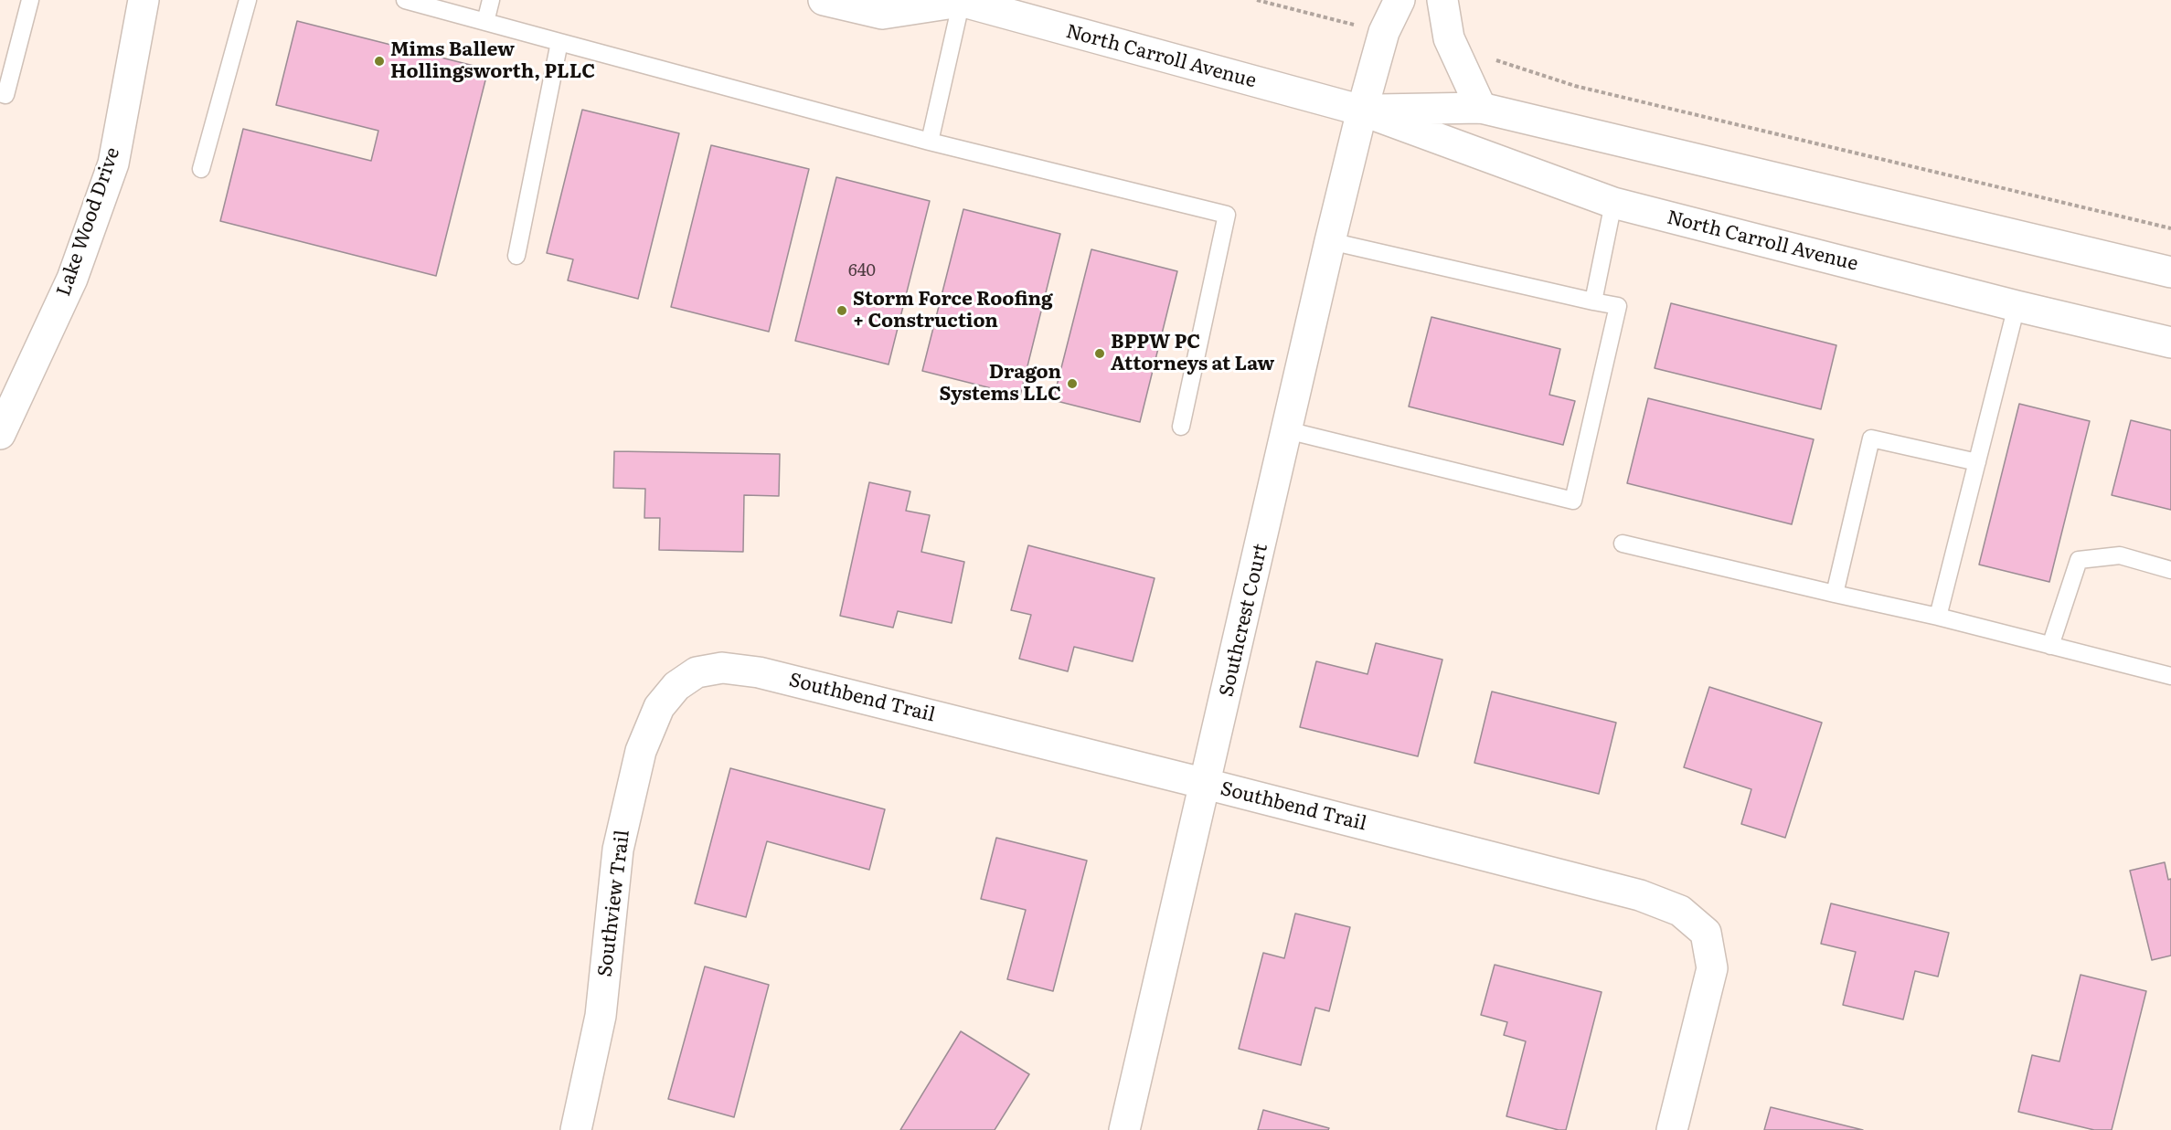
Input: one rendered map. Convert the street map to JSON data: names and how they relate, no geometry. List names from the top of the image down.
{
  "streets": {
    "street": [
      "North Carroll Avenue",
      "Lake Wood Drive",
      "Southcrest Court",
      "Southbend Trail",
      "Southview Trail"
    ]
  },
  "crossings": [
    ["North Carroll Avenue", "Southcrest Court"],
    ["Southcrest Court", "Southbend Trail"],
    ["Southbend Trail", "Southview Trail"]
  ],
  "places": [
    "Mims Ballew Hollingsworth, PLLC",
    "Storm Force Roofing + Construction",
    "BPPW PC Attorneys at Law",
    "Dragon Systems LLC"
  ],
  "house_numbers": ["640"]
}
